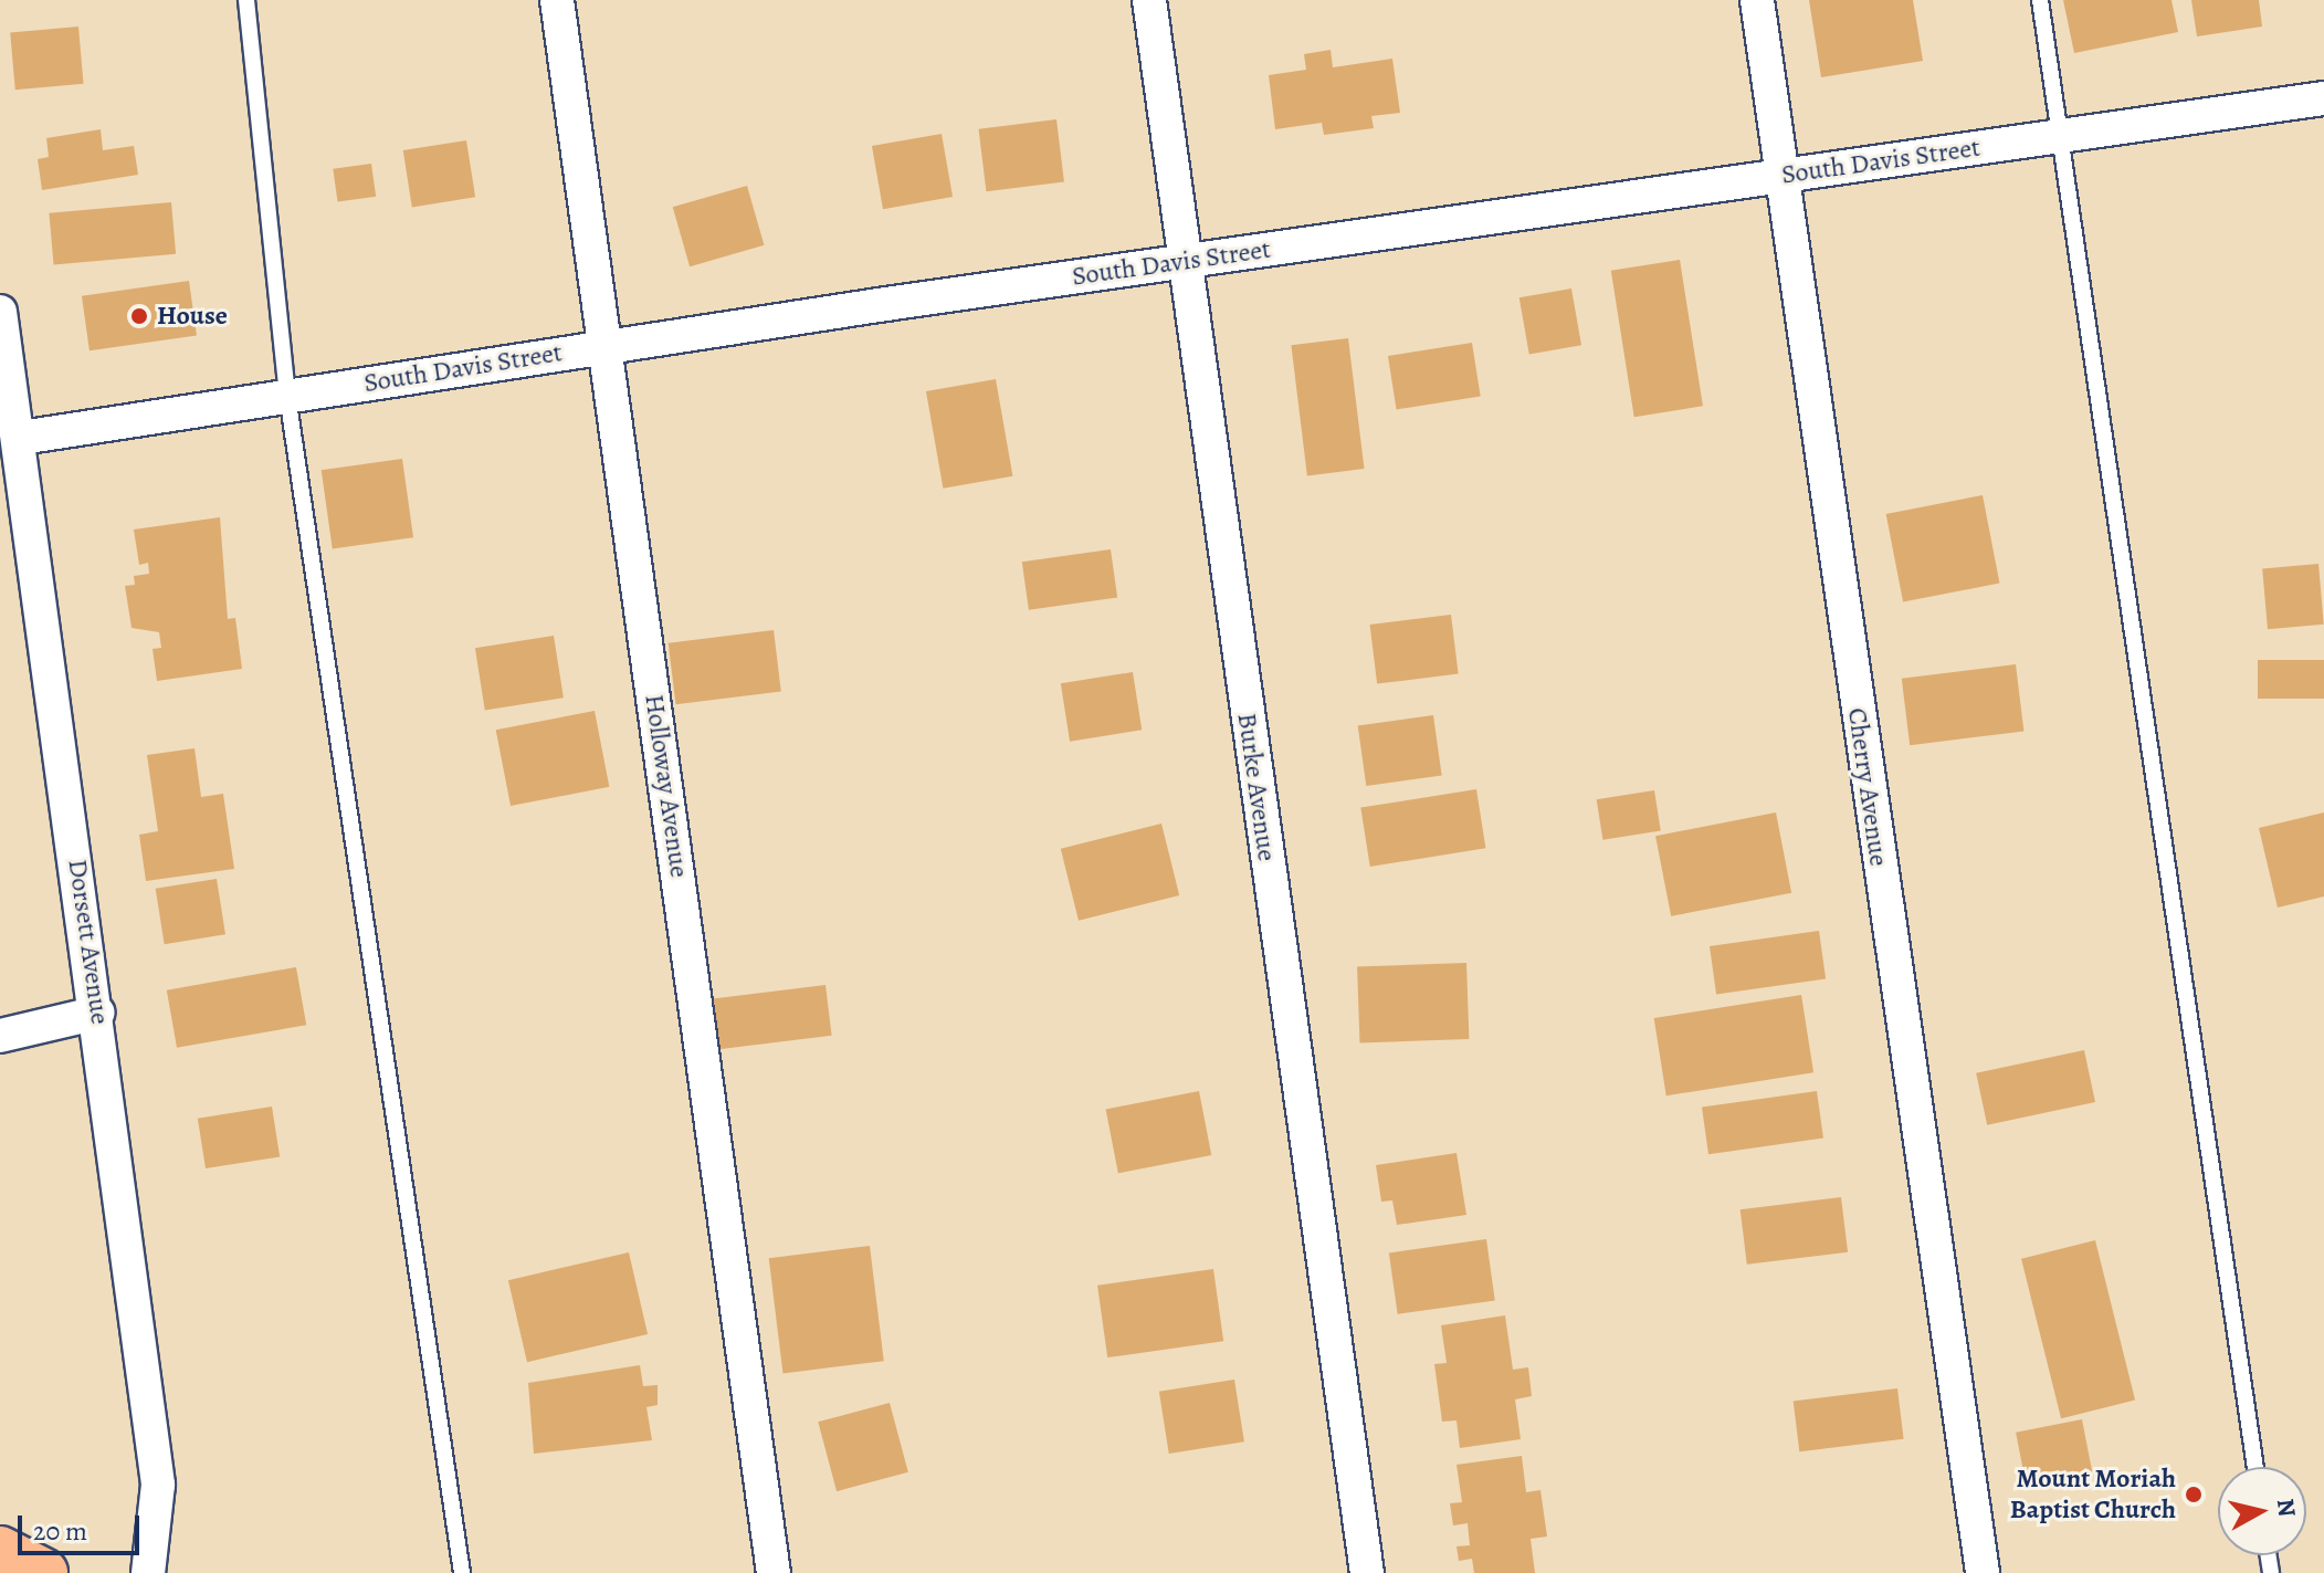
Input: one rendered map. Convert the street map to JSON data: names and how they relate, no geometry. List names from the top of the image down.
{
  "streets": {
    "street": [
      "South Davis Street",
      "Holloway Avenue",
      "Burke Avenue",
      "Cherry Avenue",
      "Dorsett Avenue"
    ]
  },
  "crossings": [
    ["South Davis Street", "Holloway Avenue"],
    ["South Davis Street", "Burke Avenue"],
    ["South Davis Street", "Cherry Avenue"],
    ["South Davis Street", "Dorsett Avenue"]
  ],
  "places": ["House", "Mount Moriah Baptist Church"],
  "scale_bar": "20 m",
  "north": "right"
}
